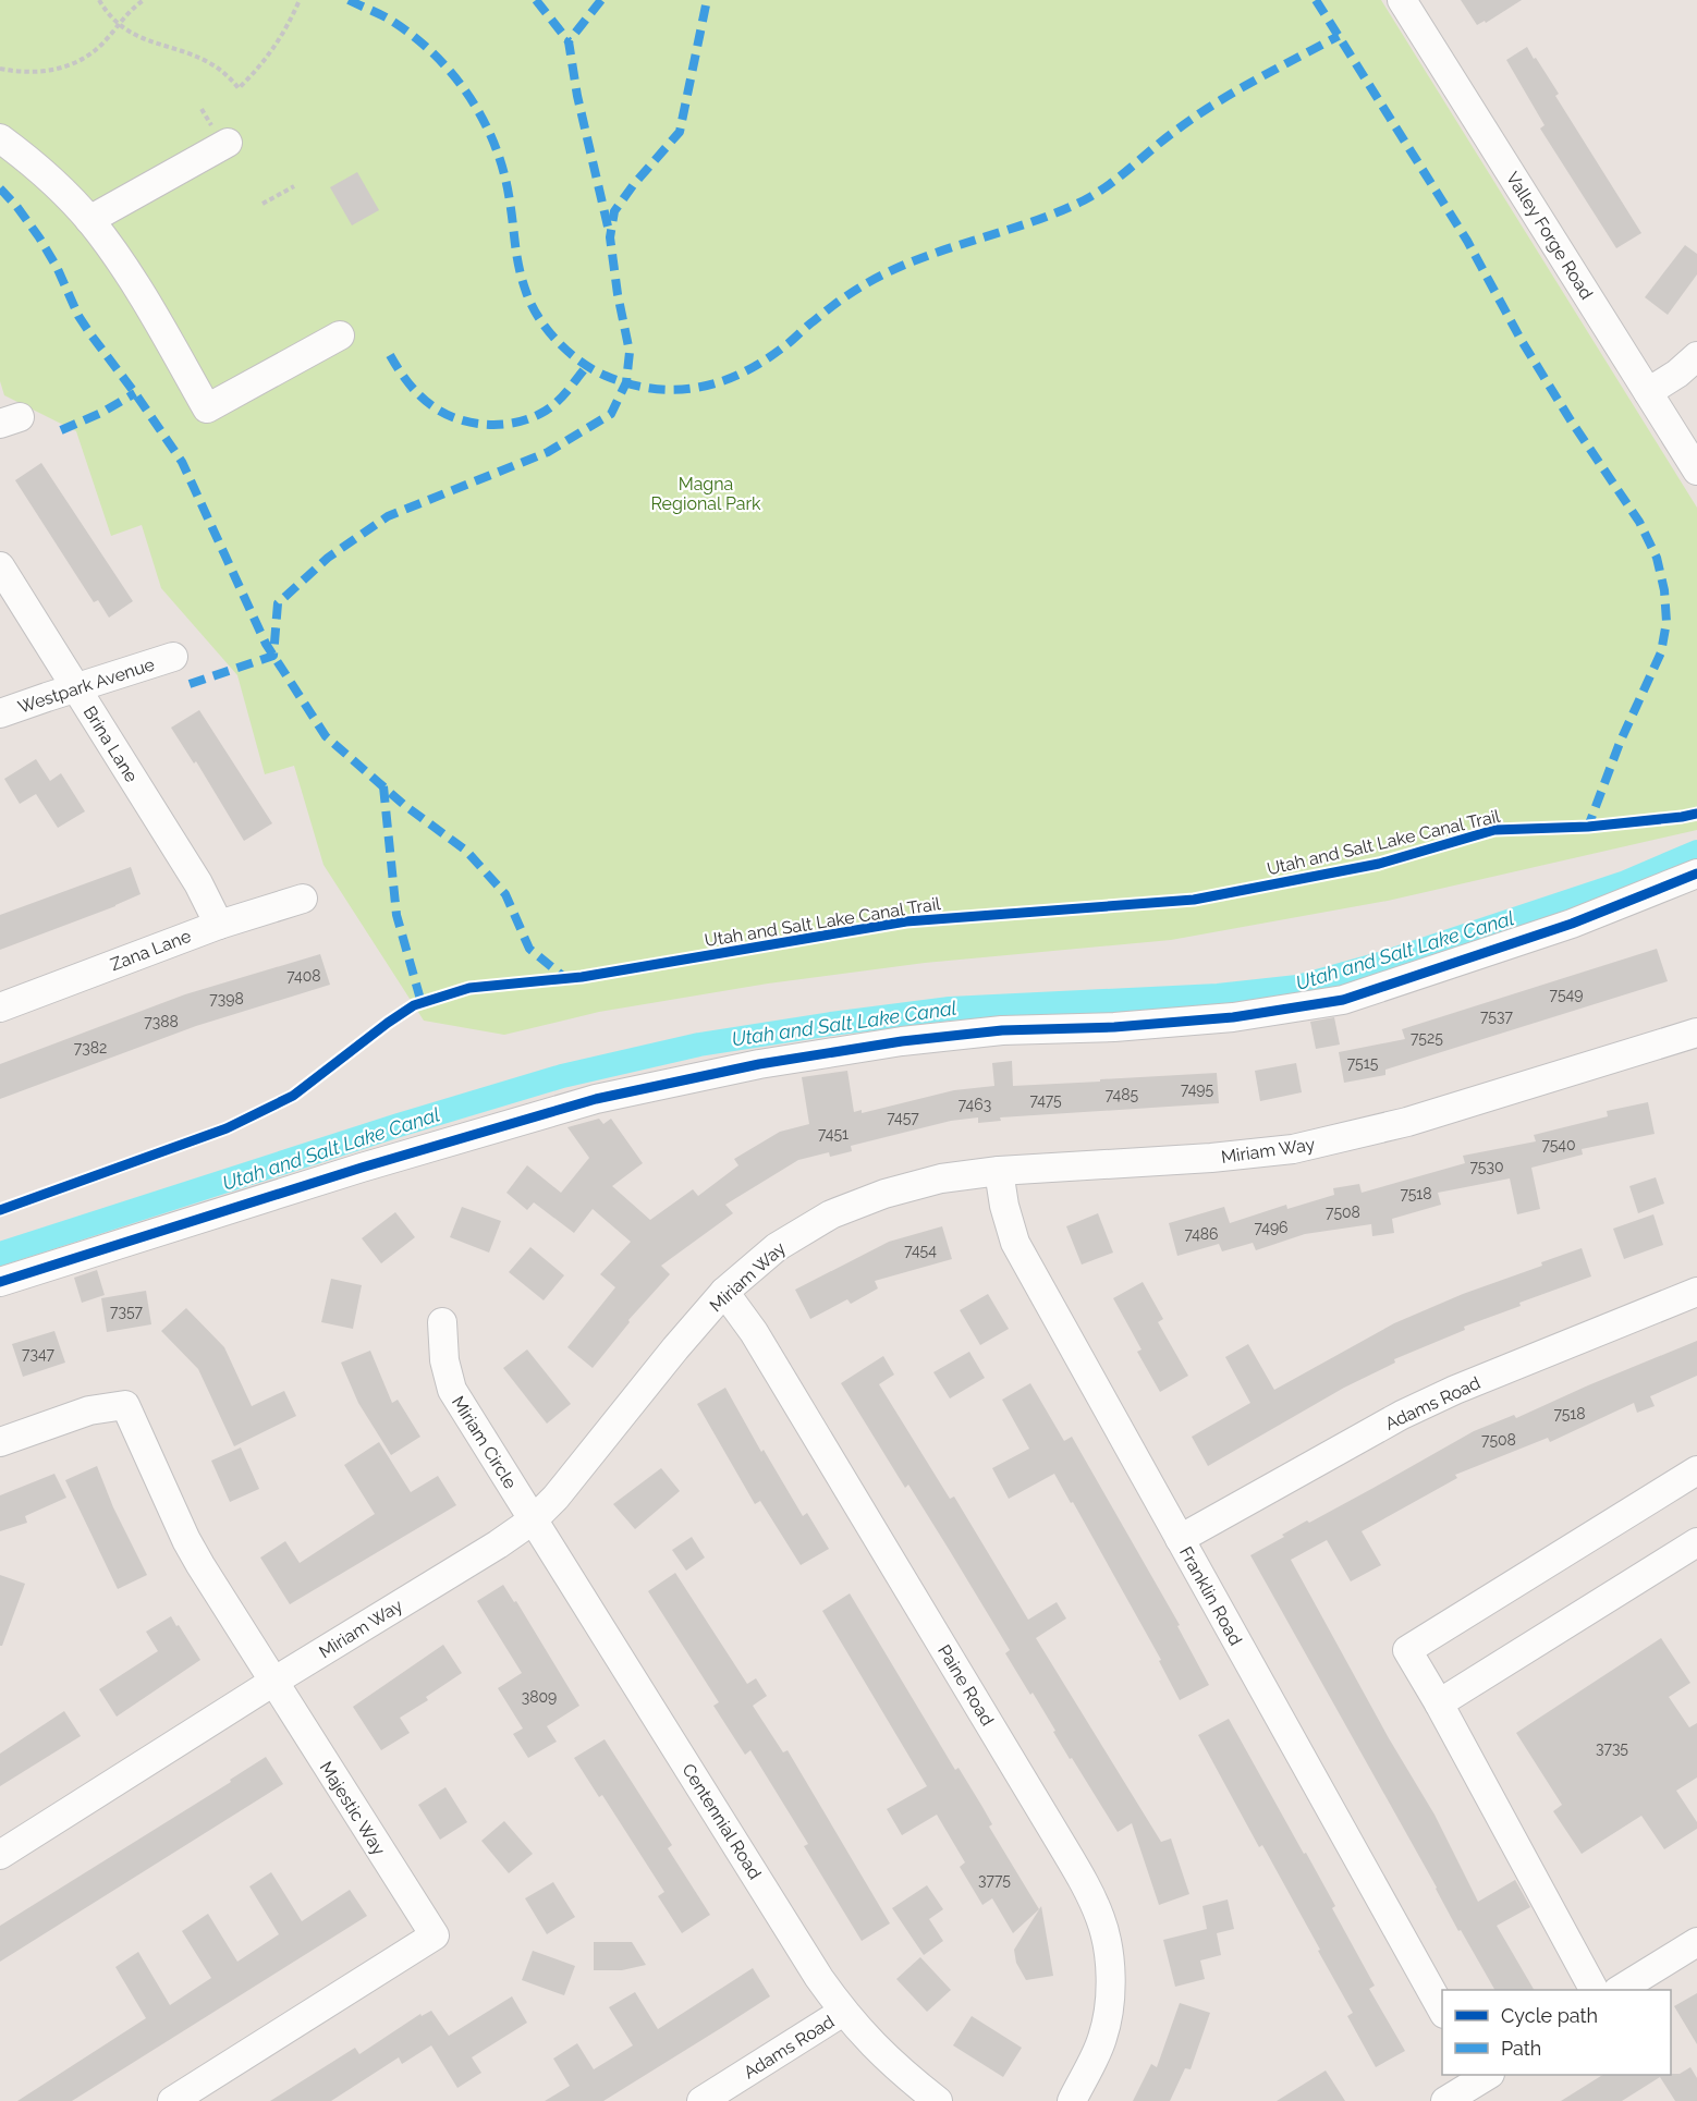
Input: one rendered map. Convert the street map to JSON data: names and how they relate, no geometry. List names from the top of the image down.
{
  "streets": {
    "street": [
      "Valley Forge Road",
      "Westpark Avenue",
      "Brina Lane",
      "Zana Lane",
      "Miriam Way",
      "Adams Road",
      "Miriam Circle",
      "Franklin Road",
      "Paine Road",
      "Majestic Way",
      "Centennial Road"
    ],
    "cycle path": ["Utah and Salt Lake Canal Trail"]
  },
  "crossings": [
    ["Westpark Avenue", "Brina Lane"],
    ["Brina Lane", "Zana Lane"],
    ["Miriam Way", "Miriam Circle"],
    ["Miriam Way", "Franklin Road"],
    ["Miriam Way", "Paine Road"],
    ["Miriam Way", "Majestic Way"],
    ["Miriam Way", "Centennial Road"],
    ["Adams Road", "Franklin Road"],
    ["Adams Road", "Centennial Road"],
    ["Miriam Circle", "Centennial Road"]
  ],
  "water": ["Utah and Salt Lake Canal"],
  "parks": ["Magna Regional Park"],
  "house_numbers": [
    "7408",
    "7549",
    "7398",
    "7537",
    "7388",
    "7525",
    "7382",
    "7515",
    "7495",
    "7485",
    "7475",
    "7463",
    "7457",
    "7451",
    "7540",
    "7530",
    "7518",
    "7508",
    "7496",
    "7486",
    "7454",
    "7357",
    "7347",
    "7518",
    "7508",
    "3809",
    "3735",
    "3775"
  ],
  "legend": ["Cycle path", "Path"]
}
